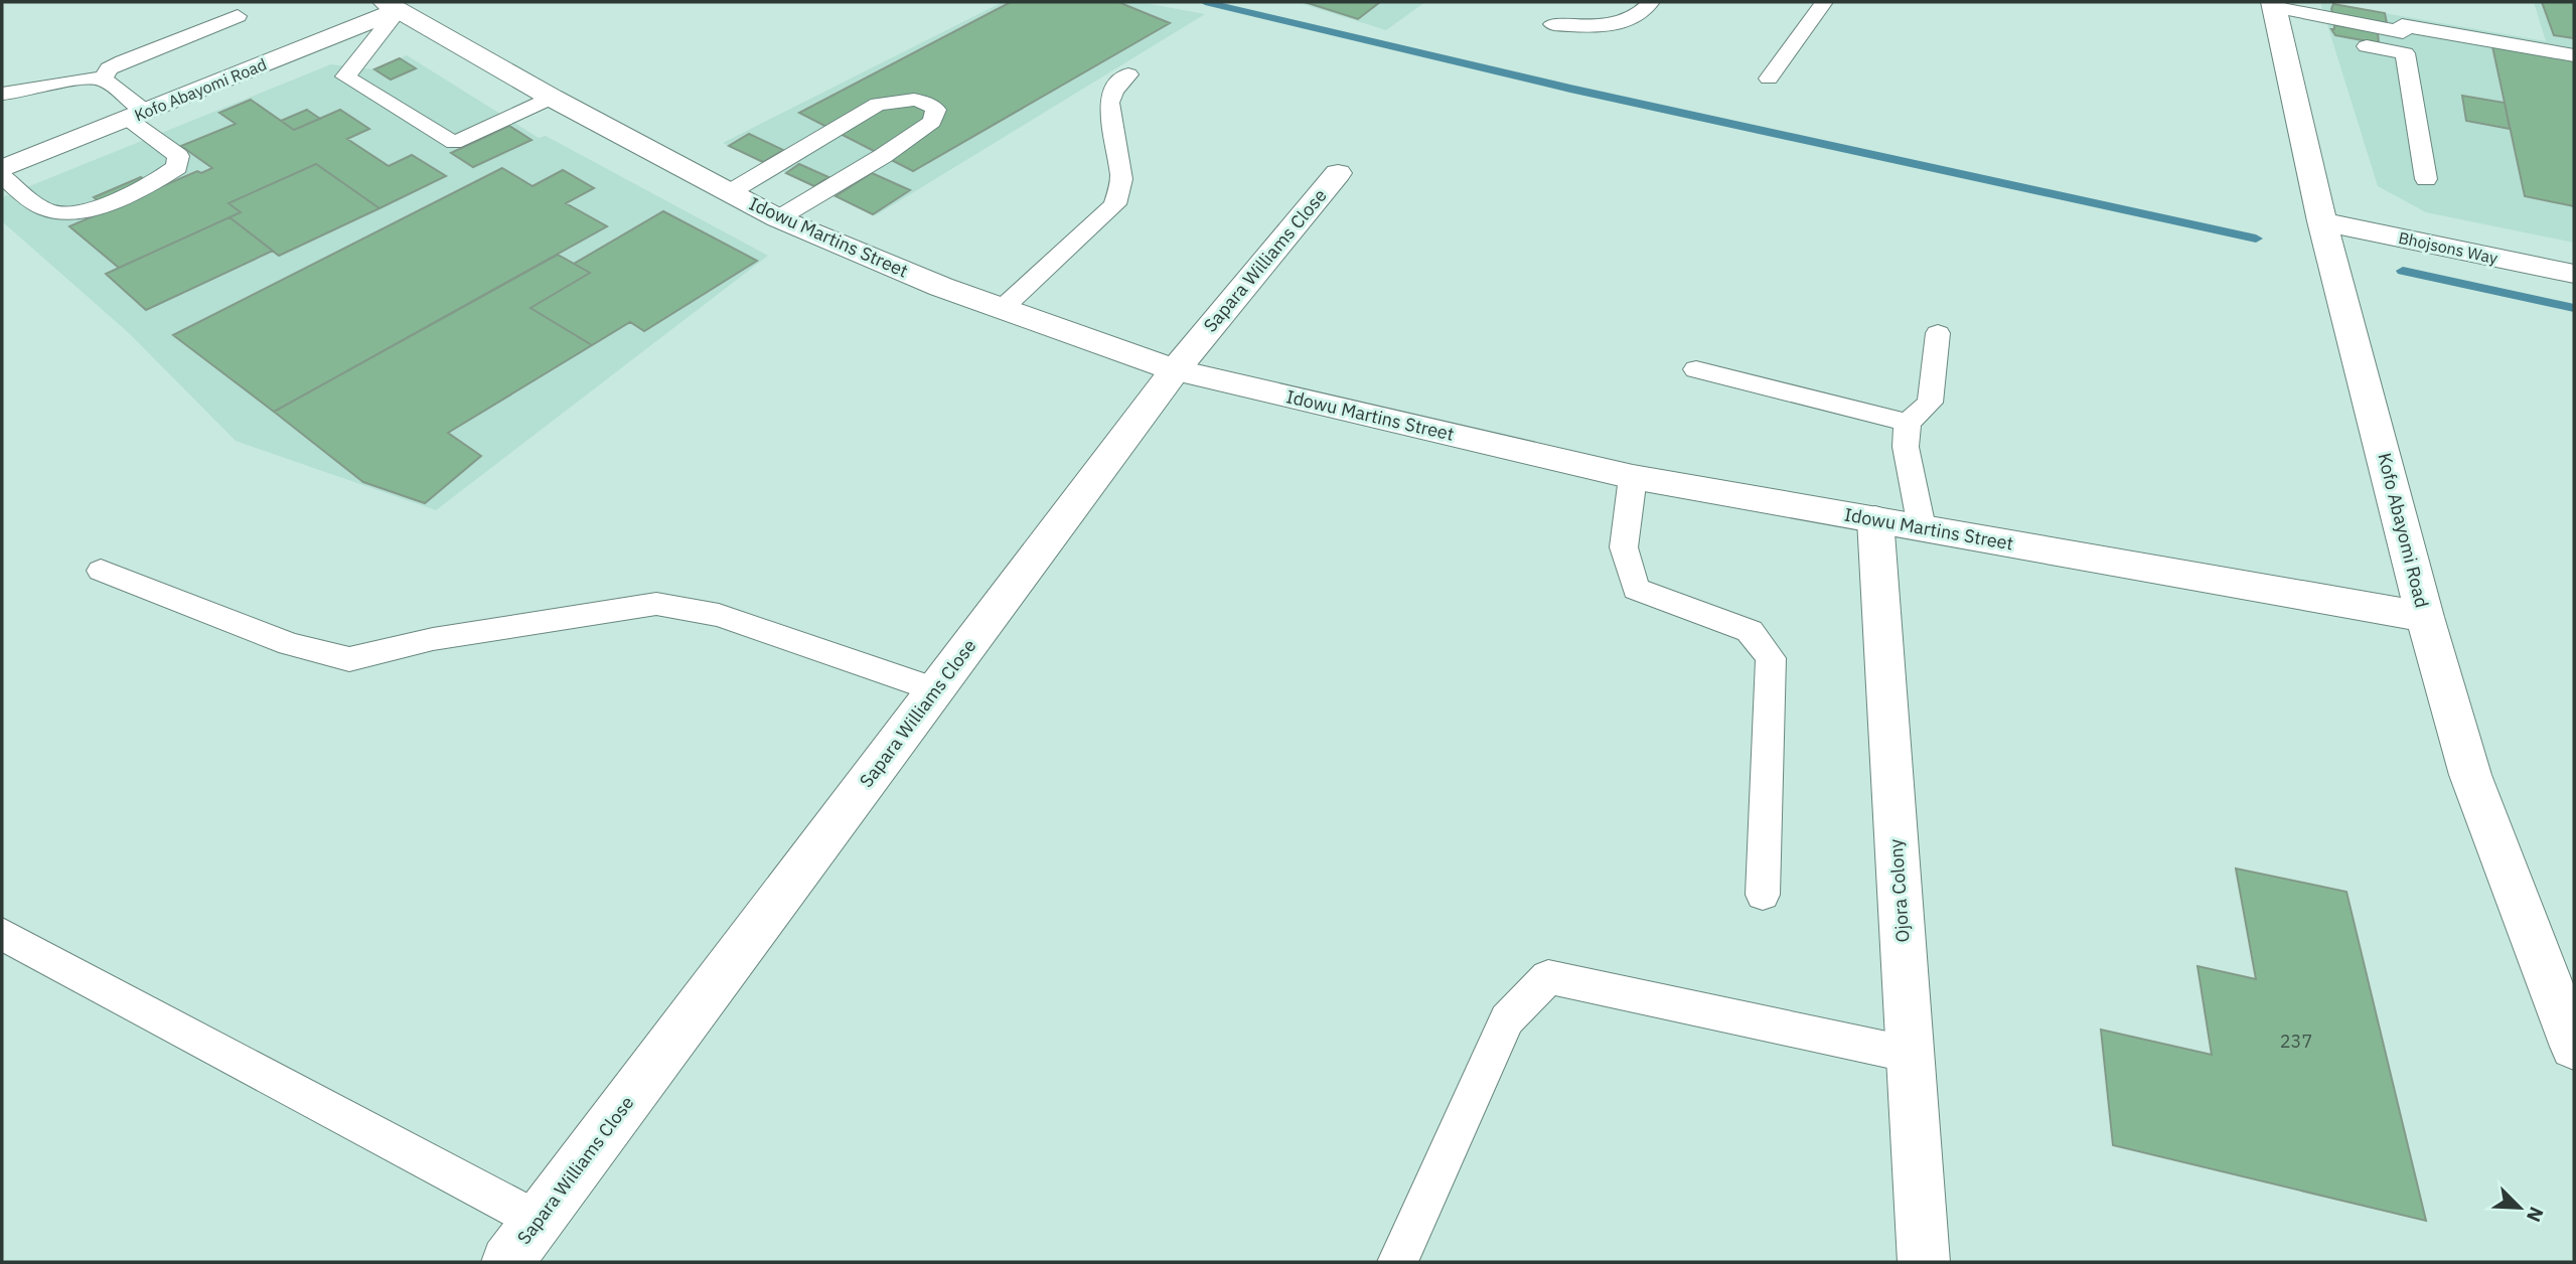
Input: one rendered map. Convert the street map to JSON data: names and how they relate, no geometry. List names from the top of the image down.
{
  "streets": {
    "street": [
      "Kofo Abayomi Road",
      "Idowu Martins Street",
      "Bhojsons Way",
      "Sapara Williams Close",
      "Ojora Colony"
    ]
  },
  "crossings": [
    ["Kofo Abayomi Road", "Idowu Martins Street"],
    ["Kofo Abayomi Road", "Bhojsons Way"],
    ["Idowu Martins Street", "Sapara Williams Close"],
    ["Idowu Martins Street", "Ojora Colony"]
  ],
  "house_numbers": ["237"],
  "north": "bottom right"
}
